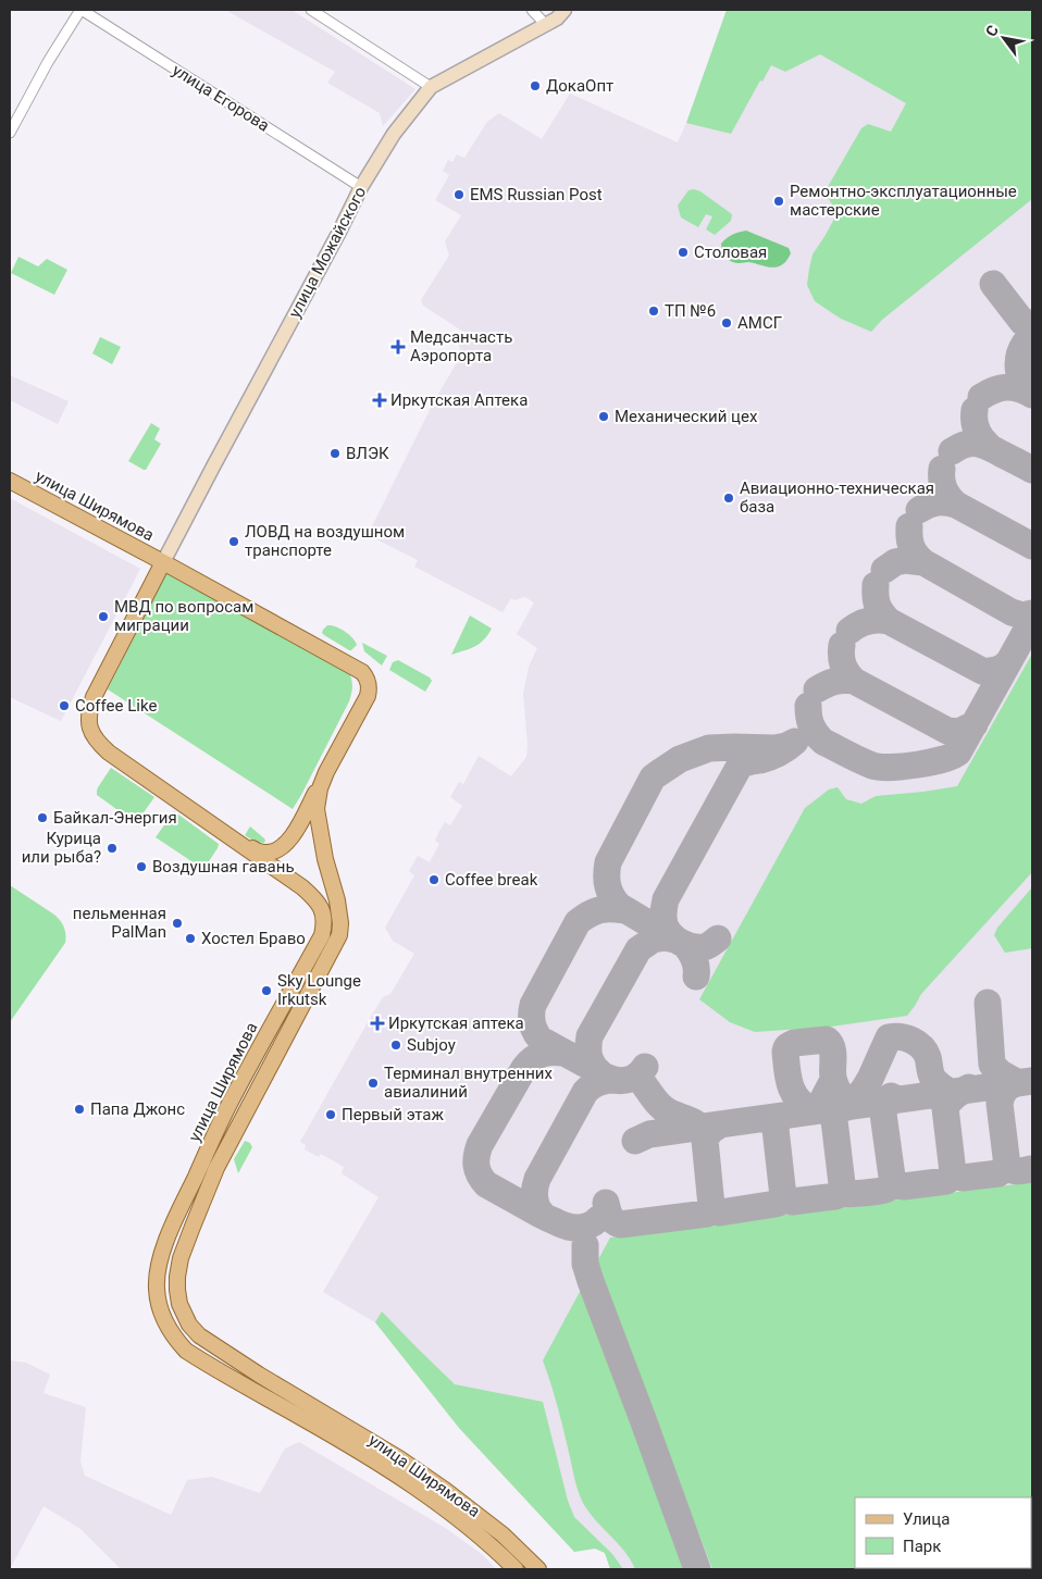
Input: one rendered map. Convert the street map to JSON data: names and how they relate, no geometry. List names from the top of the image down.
{
  "streets": {
    "main road": ["улица Ширямова"],
    "street": ["улица Егорова", "улица Можайского"]
  },
  "crossings": [
    ["улица Егорова", "улица Можайского"],
    ["улица Можайского", "улица Ширямова"]
  ],
  "places": {
    "other": [
      "ДокаОпт",
      "EMS Russian Рost",
      "Ремонтно-эксплуатационные мастерские",
      "Столовая",
      "ТП №6",
      "АМСГ",
      "Механический цех",
      "ВЛЭК",
      "Авиационно-техническая база",
      "ЛОВД на воздушном транспорте",
      "МВД по вопросам миграции",
      "Coffee Like",
      "Байкал-Энергия",
      "Курица или рыба?",
      "Воздушная гавань",
      "Coffee break",
      "пельменная PalMan",
      "Хостел Браво",
      "Sky Lounge Irkutsk",
      "Subjoy",
      "Терминал внутренних авиалиний",
      "Папа Джонс",
      "Первый этаж"
    ],
    "health": ["Медсанчасть Аэропорта", "Иркутская Аптека", "Иркутская аптека"]
  },
  "legend": ["Улица", "Парк"],
  "north": "top left"
}
